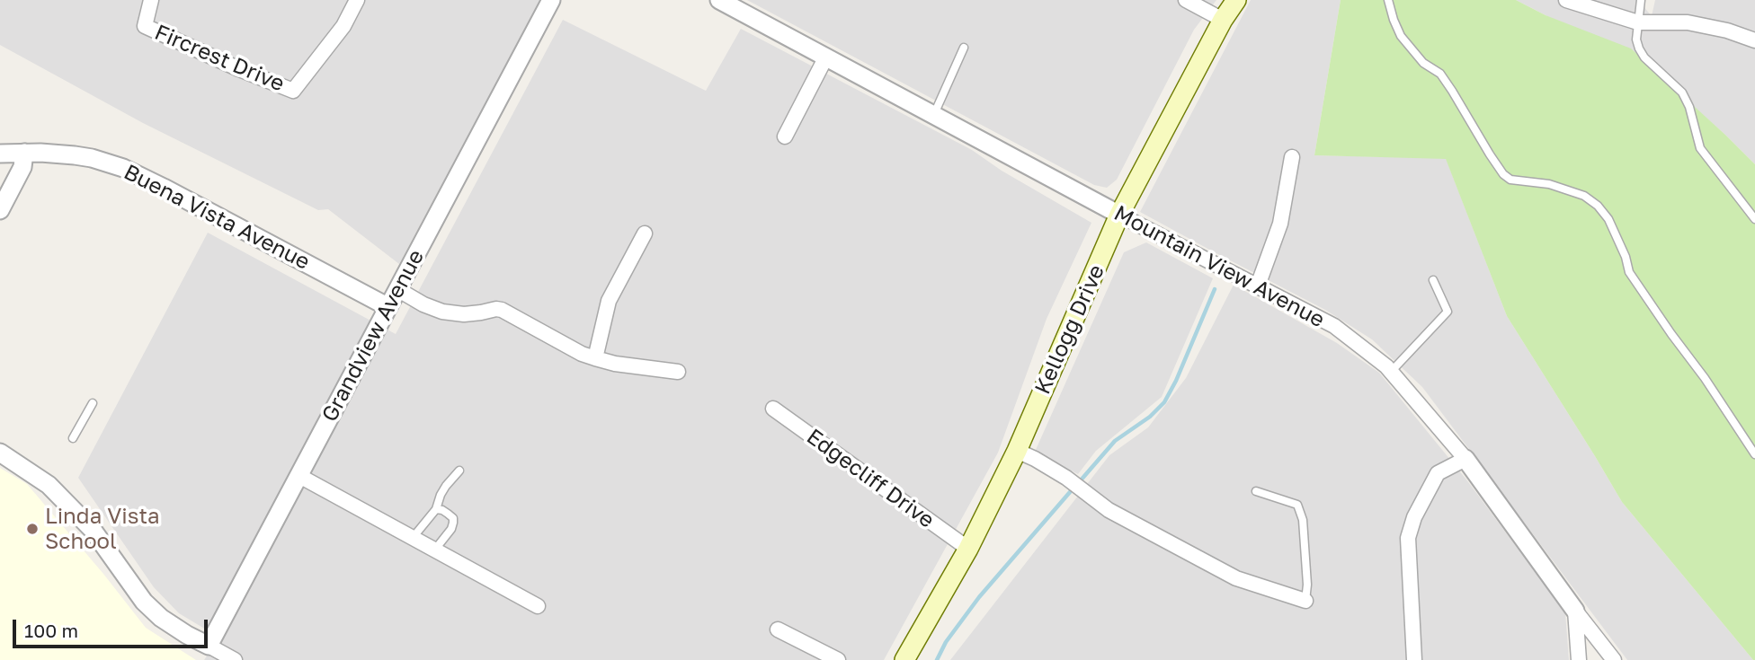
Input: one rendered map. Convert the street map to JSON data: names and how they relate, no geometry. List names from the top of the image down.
{
  "streets": {
    "main road": ["Kellogg Drive"],
    "street": [
      "Fircrest Drive",
      "Buena Vista Avenue",
      "Mountain View Avenue",
      "Grandview Avenue",
      "Edgecliff Drive"
    ]
  },
  "crossings": [
    ["Buena Vista Avenue", "Grandview Avenue"],
    ["Mountain View Avenue", "Kellogg Drive"],
    ["Kellogg Drive", "Edgecliff Drive"]
  ],
  "places": ["Linda Vista School"],
  "scale_bar": "100 m"
}
